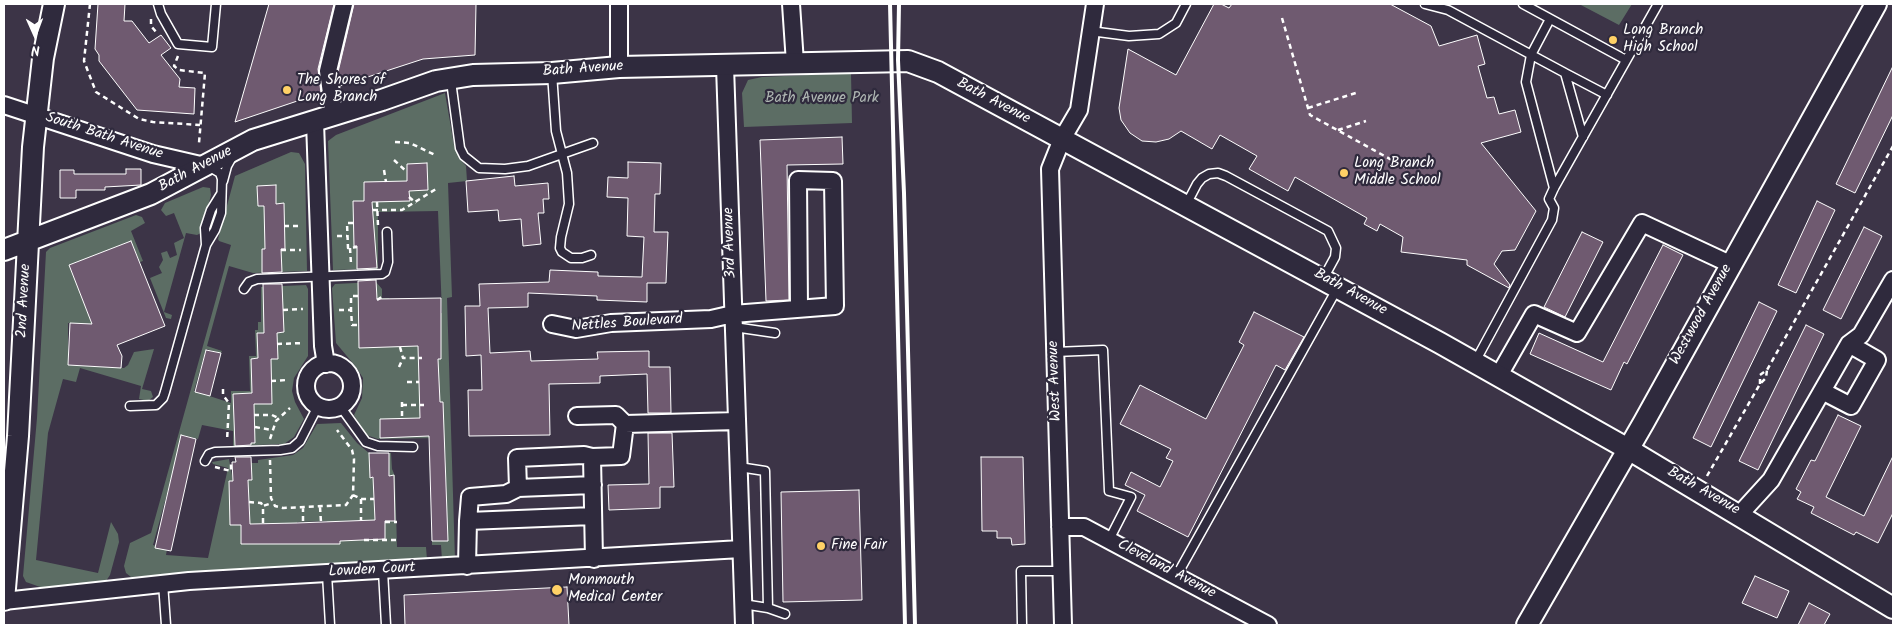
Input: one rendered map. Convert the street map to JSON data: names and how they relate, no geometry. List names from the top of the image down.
{
  "streets": {
    "street": [
      "Bath Avenue",
      "South Bath Avenue",
      "3rd Avenue",
      "2nd Avenue",
      "Westwood Avenue",
      "Nettles Boulevard",
      "West Avenue",
      "Cleveland Avenue",
      "Lowden Court"
    ]
  },
  "crossings": [
    ["Bath Avenue", "South Bath Avenue"],
    ["Bath Avenue", "3rd Avenue"],
    ["Bath Avenue", "2nd Avenue"],
    ["Bath Avenue", "Westwood Avenue"],
    ["Bath Avenue", "West Avenue"],
    ["South Bath Avenue", "2nd Avenue"],
    ["3rd Avenue", "Nettles Boulevard"],
    ["3rd Avenue", "Lowden Court"],
    ["2nd Avenue", "Lowden Court"],
    ["West Avenue", "Cleveland Avenue"]
  ],
  "parks": ["Bath Avenue Park"],
  "places": [
    "Long Branch High School",
    "The Shores of Long Branch",
    "Long Branch Middle School",
    "Fine Fair",
    "Monmouth Medical Center"
  ],
  "north": "bottom"
}
